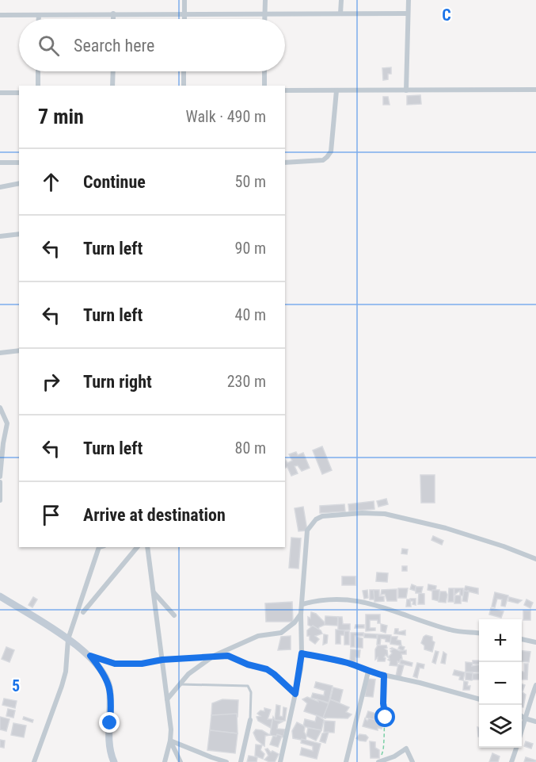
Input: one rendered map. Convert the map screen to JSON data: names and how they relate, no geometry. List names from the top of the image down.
{
  "page": {
    "search": "Search here",
    "heading": ["7 min", "Walk · 490 m"],
    "list": [
      ["Continue", "50 m"],
      ["Turn left", "90 m"],
      ["Turn left", "40 m"],
      ["Turn right", "230 m"],
      ["Turn left", "80 m"],
      "Arrive at destination"
    ],
    "map_buttons": ["+", "−"]
  },
  "grid": {
    "columns": ["C"],
    "rows": ["5"]
  }
}
